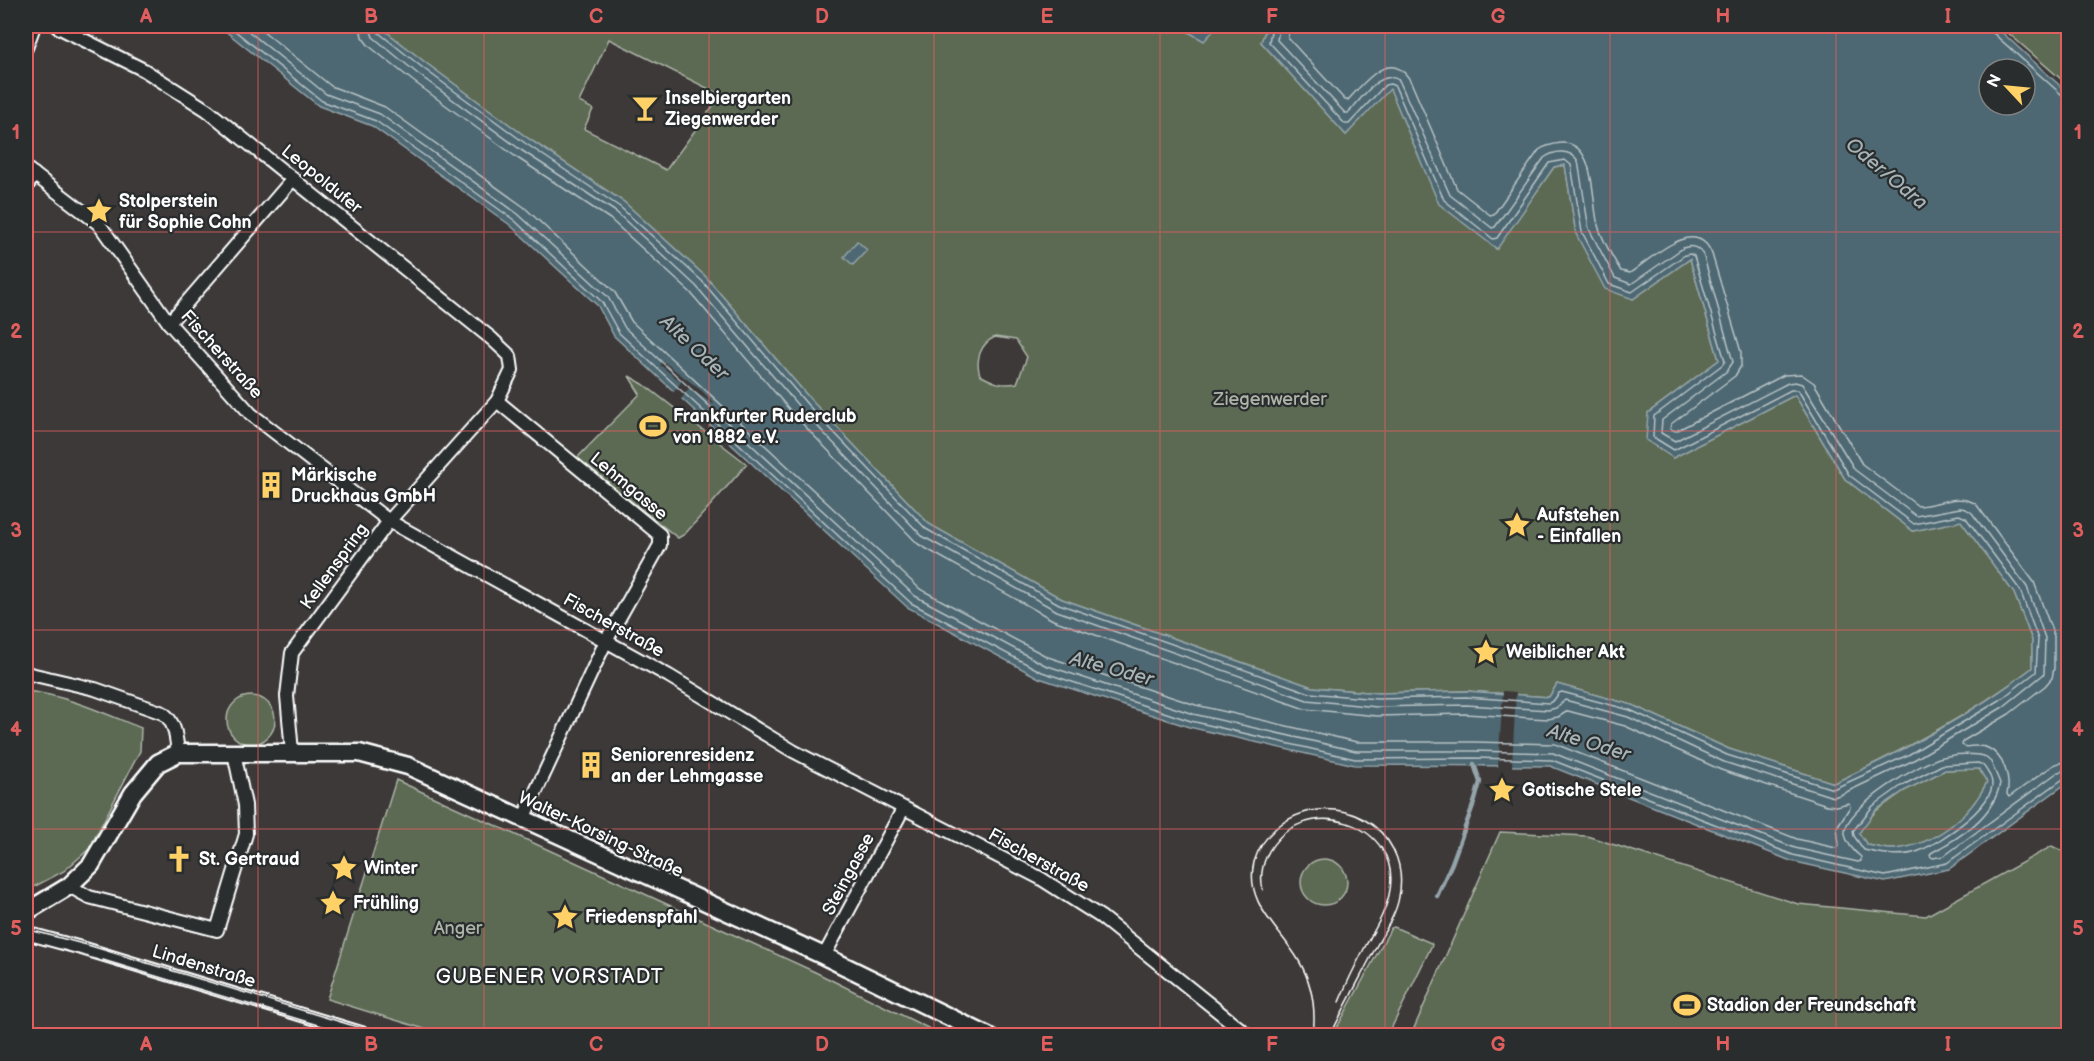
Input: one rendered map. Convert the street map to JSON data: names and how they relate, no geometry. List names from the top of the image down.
{
  "streets": {
    "street": [
      "Leopoldufer",
      "Fischerstraße",
      "Lehmgasse",
      "Kellenspring",
      "Walter-Korsing-Straße",
      "Steingasse",
      "Lindenstraße"
    ]
  },
  "crossings": [
    ["Leopoldufer", "Lehmgasse"],
    ["Leopoldufer", "Kellenspring"],
    ["Fischerstraße", "Lehmgasse"],
    ["Fischerstraße", "Kellenspring"],
    ["Fischerstraße", "Steingasse"],
    ["Lehmgasse", "Kellenspring"],
    ["Lehmgasse", "Walter-Korsing-Straße"],
    ["Kellenspring", "Walter-Korsing-Straße"],
    ["Walter-Korsing-Straße", "Steingasse"]
  ],
  "districts": ["GUBENER VORSTADT"],
  "water": ["Oder/Odra", "Alte Oder"],
  "parks": ["Ziegenwerder", "Anger"],
  "places": {
    "bar": ["Inselbiergarten Ziegenwerder"],
    "place": [
      "Stolperstein für Sophie Cohn",
      "Aufstehen - Einfallen",
      "Weiblicher Akt",
      "Gotische Stele",
      "Winter",
      "Frühling",
      "Friedenspfahl"
    ],
    "sports": ["Frankfurter Ruderclub von 1882 e.V.", "Stadion der Freundschaft"],
    "building": ["Märkische Druckhaus GmbH", "Seniorenresidenz an der Lehmgasse"],
    "church": ["St. Gertraud"]
  },
  "north": "top left",
  "grid": {
    "columns": [
      "A",
      "B",
      "C",
      "D",
      "E",
      "F",
      "G",
      "H",
      "I"
    ],
    "rows": [
      "1",
      "2",
      "3",
      "4",
      "5"
    ]
  }
}
